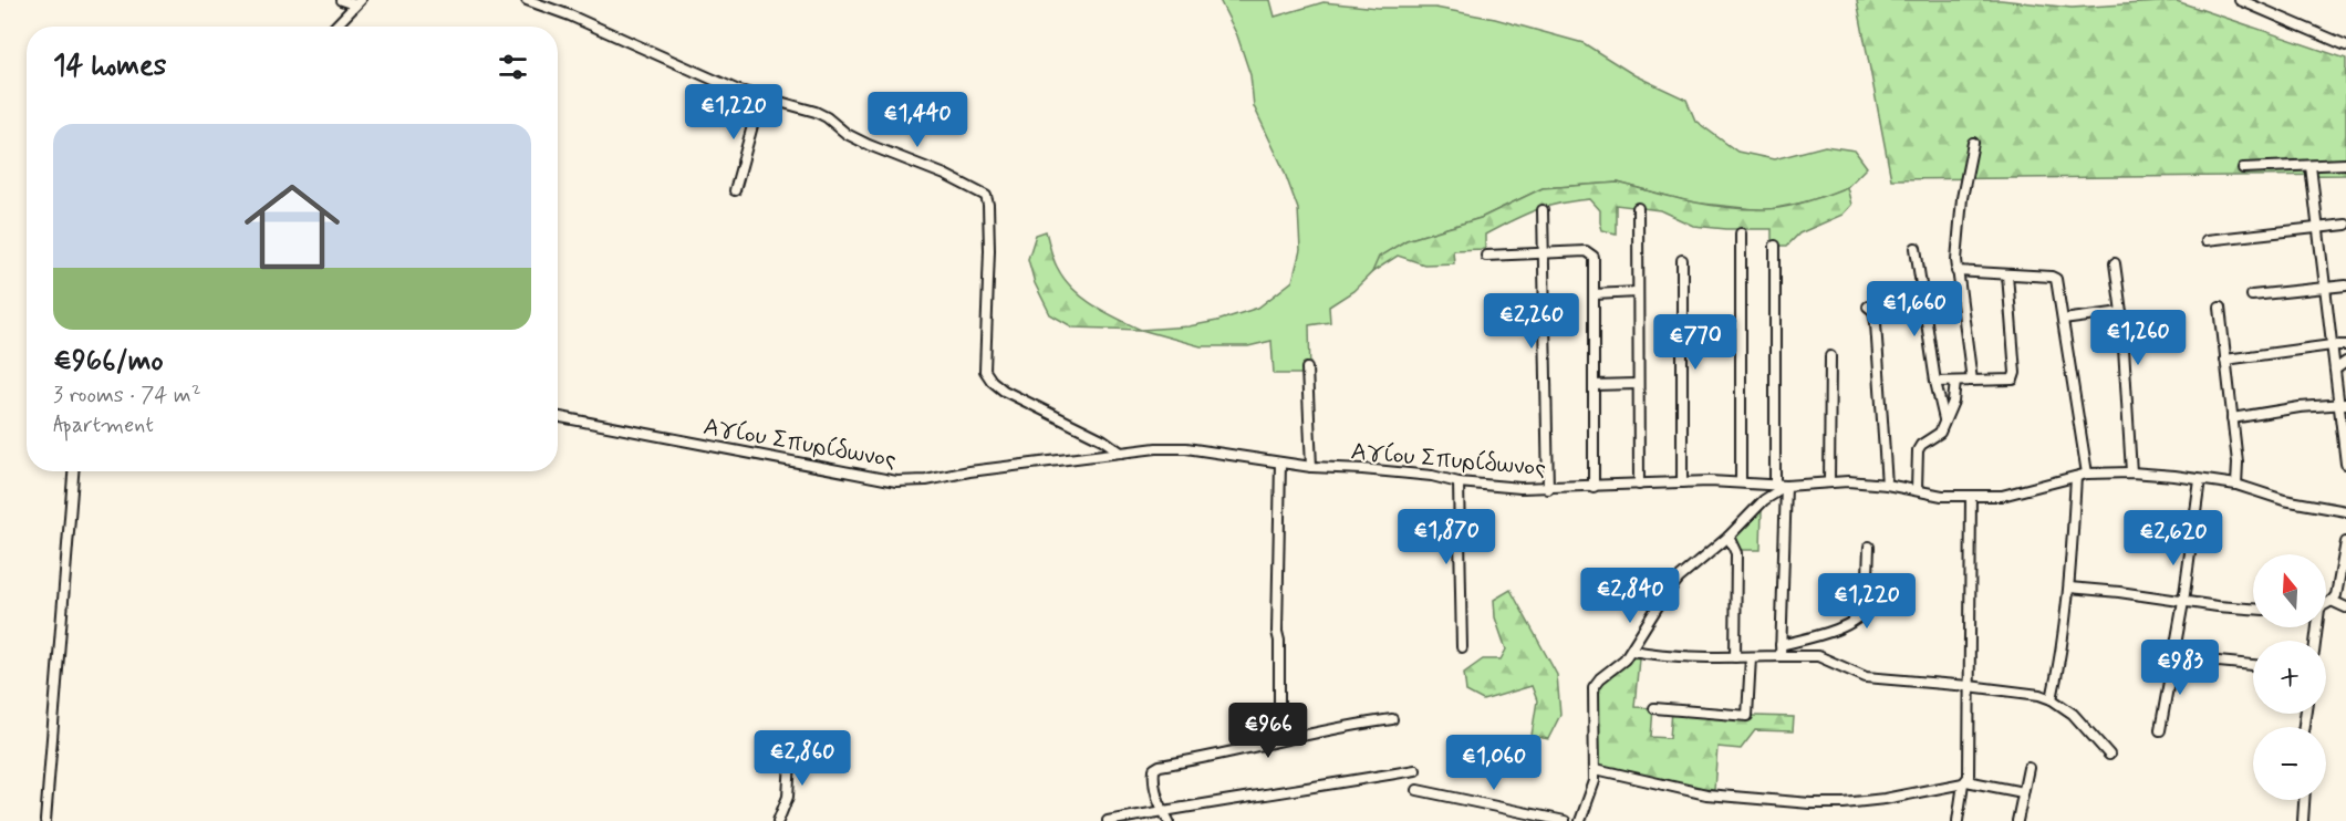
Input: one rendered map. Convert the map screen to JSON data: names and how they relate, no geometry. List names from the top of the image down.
{
  "streets": {
    "street": ["Αγίου Σπυρίδωνος"]
  },
  "north": "top",
  "page": {
    "heading": "14 homes",
    "price": [
      "€1,220",
      "€1,440",
      "€1,660",
      "€2,260",
      "€1,260",
      "€770",
      "€1,870",
      "€2,620",
      "€2,840",
      "€1,220",
      "€983",
      "€966",
      "€2,860",
      "€1,060"
    ],
    "list": [
      {
        "name": "€966/mo",
        "note": "3 rooms · 74 m² · Apartment"
      }
    ],
    "map_buttons": ["+", "−"]
  }
}
